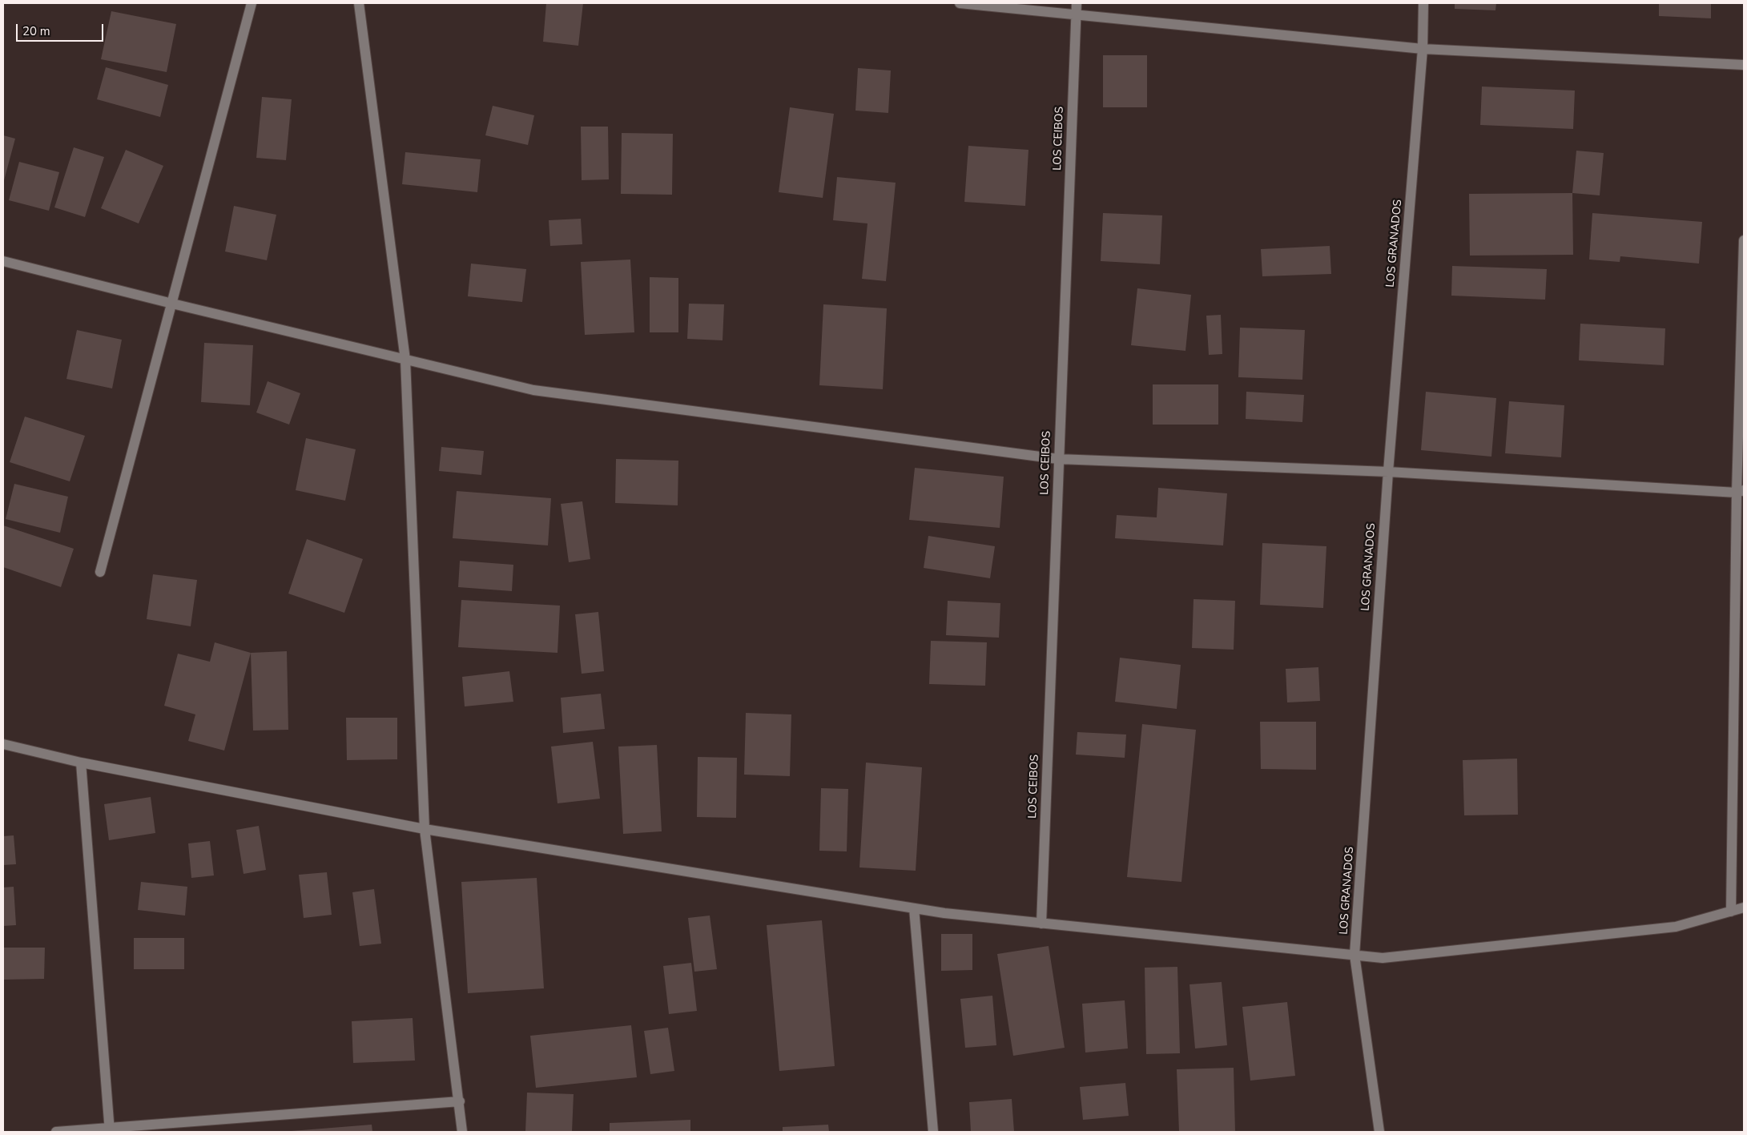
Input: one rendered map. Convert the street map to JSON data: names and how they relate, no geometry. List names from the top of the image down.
{
  "streets": {
    "street": ["LOS CEIBOS", "LOS GRANADOS"]
  },
  "scale_bar": "20 m"
}
